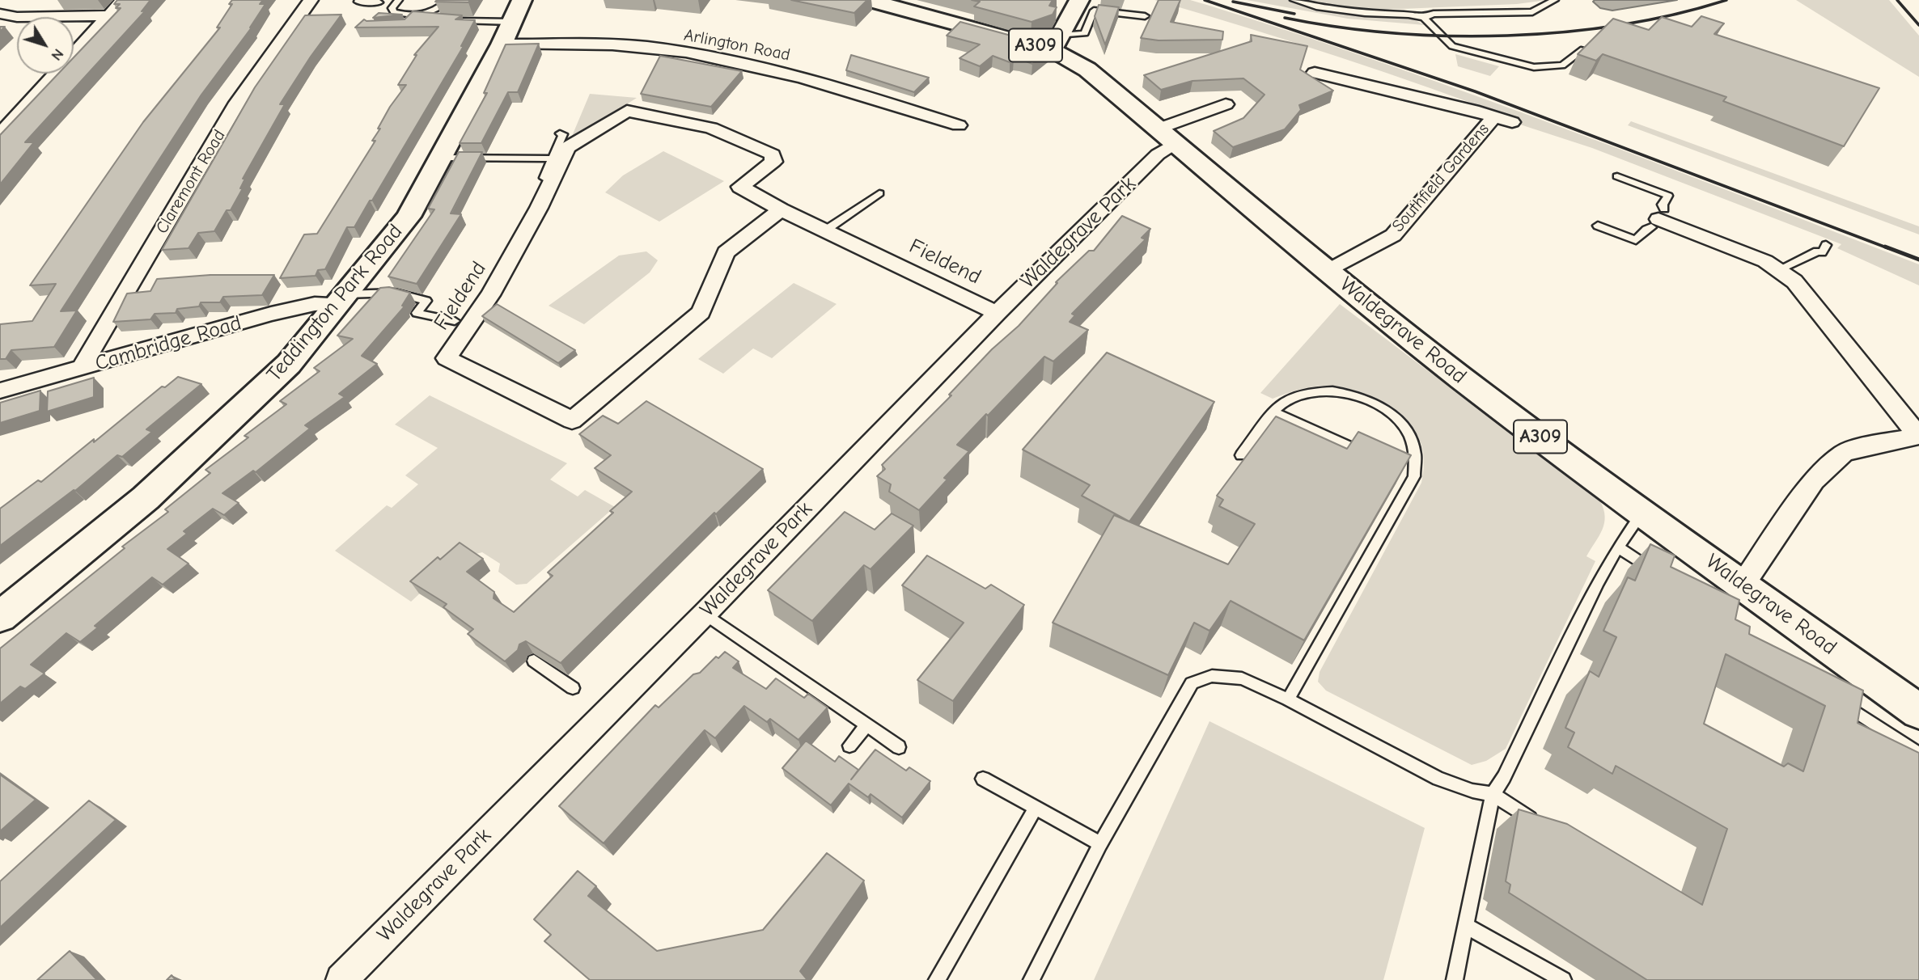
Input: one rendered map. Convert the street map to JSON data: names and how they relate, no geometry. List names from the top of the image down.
{
  "streets": {
    "main road": ["A309", "Teddington Park Road", "Waldegrave Road"],
    "street": [
      "Arlington Road",
      "Southfield Gardens",
      "Claremont Road",
      "Waldegrave Park",
      "Fieldend",
      "Cambridge Road"
    ]
  },
  "crossings": [
    ["Arlington Road", "Teddington Park Road"],
    ["Southfield Gardens", "Waldegrave Road"],
    ["Claremont Road", "Cambridge Road"],
    ["Waldegrave Park", "Fieldend"],
    ["Waldegrave Park", "Waldegrave Road"],
    ["Teddington Park Road", "Cambridge Road"]
  ],
  "north": "bottom right"
}
